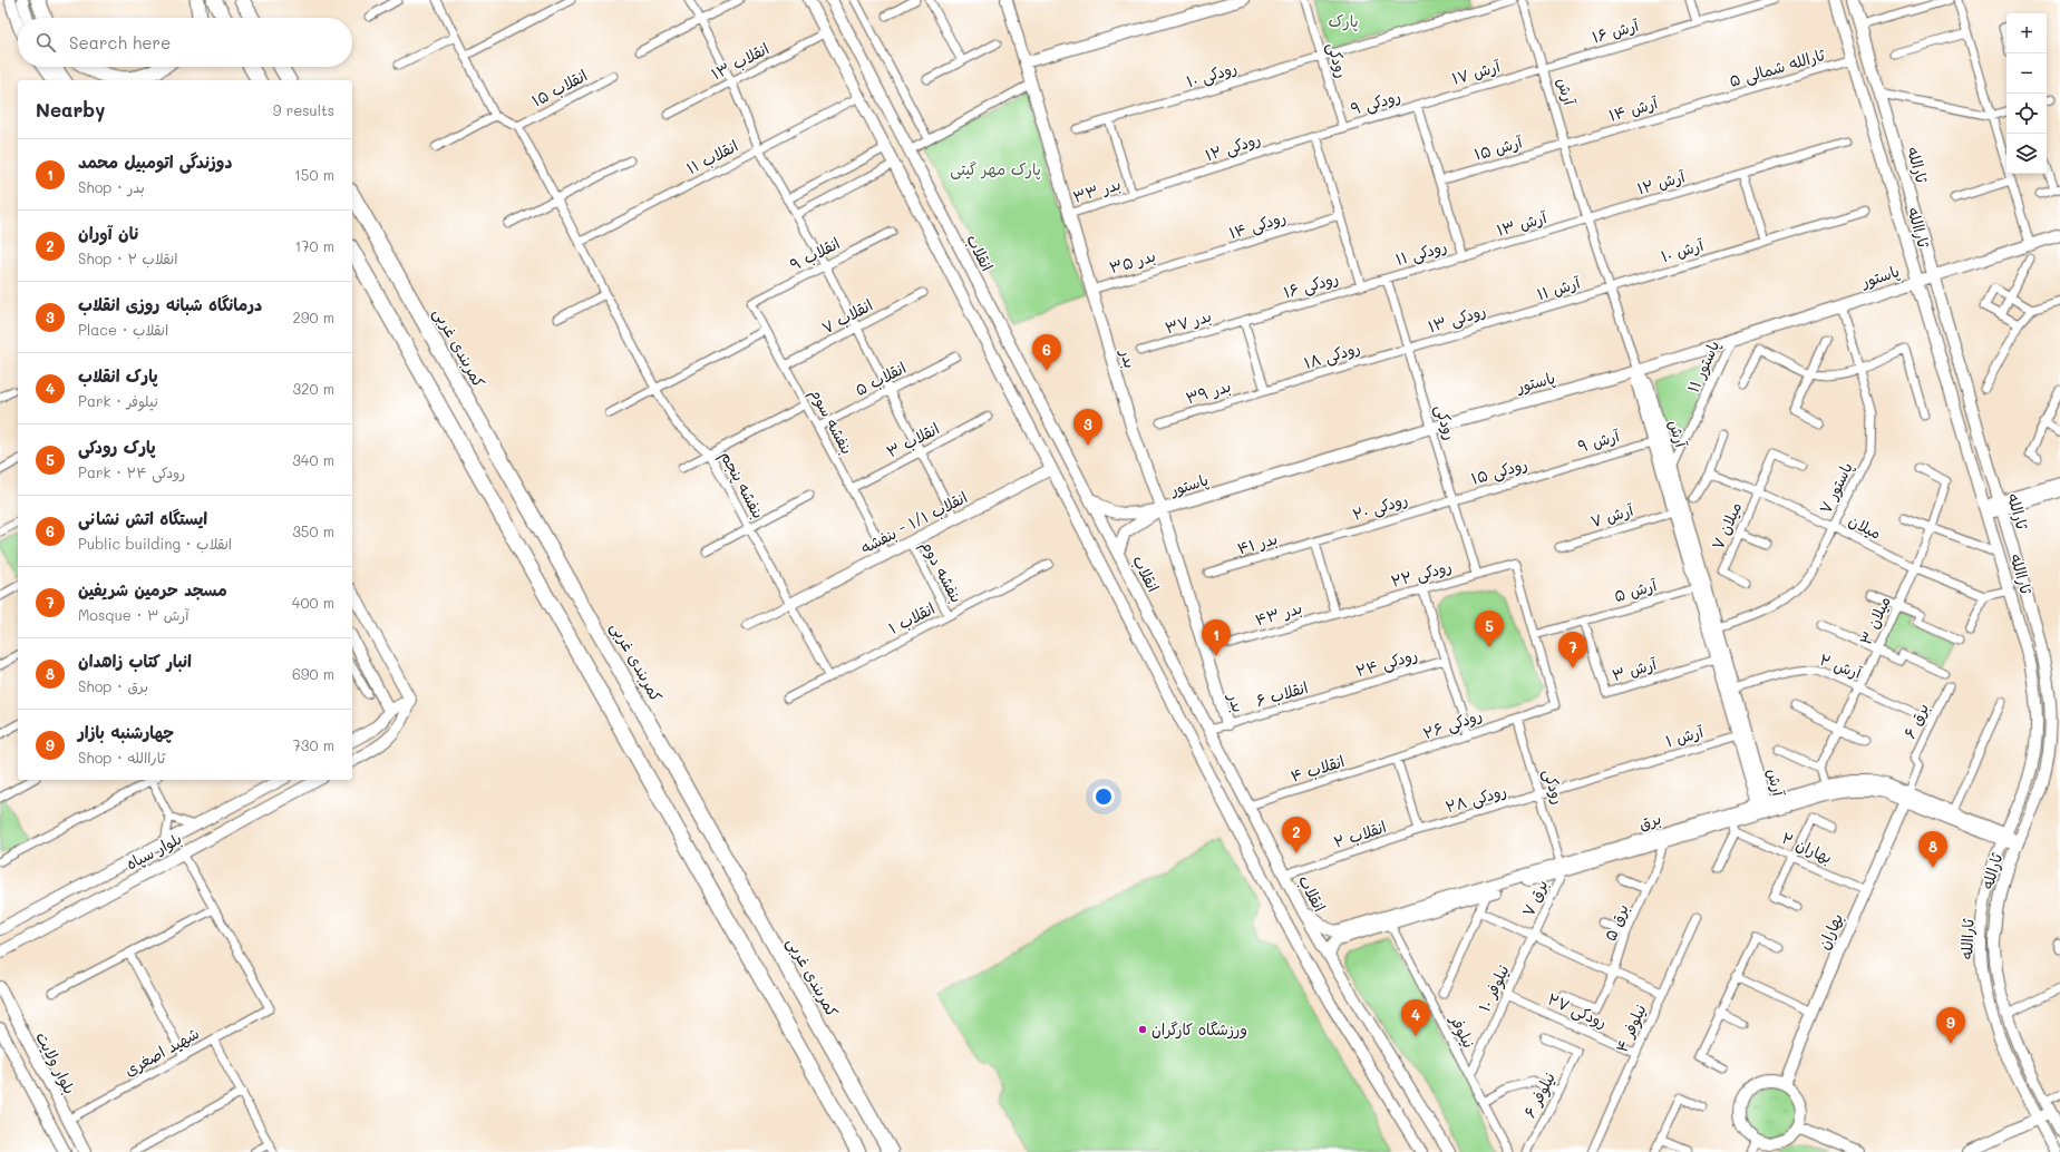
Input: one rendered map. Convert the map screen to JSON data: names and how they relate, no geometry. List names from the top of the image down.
{
  "streets": {
    "highway": ["کمربندی غربی"],
    "main road": [
      "آرش",
      "ثارالله",
      "ثاراالله",
      "انقلاب",
      "پاستور",
      "بدر",
      "انقلاب ۱/۱ - بنفشه",
      "برق",
      "بلوار سپاه",
      "بهاران",
      "بلوار ولایت"
    ],
    "street": [
      "آرش ۱۶",
      "رودکی",
      "انقلاب ۱۳",
      "ثارالله شمالی ۵",
      "آرش ۱۷",
      "رودکی ۱۰",
      "انقلاب ۱۵",
      "رودکی ۹",
      "آرش ۱۴",
      "رودکی ۱۲",
      "آرش ۱۵",
      "انقلاب ۱۱",
      "آرش ۱۲",
      "بدر ۳۳",
      "آرش ۱۳",
      "رودکی ۱۴",
      "آرش ۱۰",
      "رودکی ۱۱",
      "انقلاب ۹",
      "بدر ۳۵",
      "رودکی ۱۶",
      "آرش ۱۱",
      "انقلاب ۷",
      "رودکی ۱۳",
      "بدر ۳۷",
      "رودکی ۱۸",
      "پاستور ۱۱",
      "انقلاب ۵",
      "بدر ۳۹",
      "بنفشه سوم",
      "انقلاب ۳",
      "آرش ۹",
      "رودکی ۱۵",
      "بنفشه پنجم",
      "پاستور ۷",
      "رودکی ۲۰",
      "آرش ۷",
      "میلان ۷",
      "میلان",
      "بدر ۴۱",
      "بنفشه دوم",
      "رودکی ۲۲",
      "آرش ۵",
      "بدر ۴۳",
      "انقلاب ۱",
      "میلان ۳",
      "رودکی ۲۴",
      "آرش ۲",
      "آرش ۳",
      "انقلاب ۶",
      "برق ۶",
      "رودکی ۲۶",
      "آرش ۱",
      "انقلاب ۴",
      "رودکی ۲۸",
      "انقلاب ۲",
      "بهاران ۲",
      "برق ۷",
      "برق ۵",
      "نیلوفر ۱۰",
      "رودکی ۲۷",
      "نیلوفر ۴",
      "نیلوفر",
      "شهید اصغری",
      "نیلوفر ۶"
    ]
  },
  "crossings": [
    ["آرش ۱۶", "آرش ۱۷"],
    ["آرش ۱۶", "آرش"],
    ["رودکی", "رودکی ۱۰"],
    ["رودکی", "رودکی ۹"],
    ["رودکی", "رودکی ۱۲"],
    ["رودکی", "رودکی ۱۱"],
    ["رودکی", "پاستور"],
    ["رودکی", "رودکی ۱۶"],
    ["رودکی", "رودکی ۱۳"],
    ["رودکی", "رودکی ۱۸"],
    ["رودکی", "رودکی ۱۵"],
    ["رودکی", "رودکی ۲۰"],
    ["رودکی", "رودکی ۲۲"],
    ["رودکی", "رودکی ۲۶"],
    ["رودکی", "آرش ۱"],
    ["رودکی", "رودکی ۲۸"],
    ["رودکی", "برق"],
    ["رودکی", "برق ۷"],
    ["ثارالله شمالی ۵", "آرش ۱۴"],
    ["ثارالله شمالی ۵", "ثاراالله"],
    ["آرش ۱۷", "آرش"],
    ["آرش ۱۷", "رودکی ۹"],
    ["انقلاب ۱۵", "بنفشه پنجم"],
    ["آرش", "آرش ۱۴"],
    ["آرش", "آرش ۱۵"],
    ["آرش", "آرش ۱۲"],
    ["آرش", "آرش ۱۳"],
    ["آرش", "آرش ۱۰"],
    ["آرش", "پاستور"],
    ["آرش", "آرش ۱۱"],
    ["آرش", "پاستور ۱۱"],
    ["آرش", "آرش ۹"],
    ["آرش", "پاستور ۷"],
    ["آرش", "آرش ۷"],
    ["آرش", "آرش ۵"],
    ["آرش", "آرش ۲"],
    ["آرش", "آرش ۳"],
    ["آرش", "آرش ۱"],
    ["آرش", "برق"],
    ["رودکی ۹", "رودکی ۱۲"],
    ["آرش ۱۴", "آرش ۱۵"],
    ["رودکی ۱۲", "بدر ۳۳"],
    ["انقلاب ۱۱", "بنفشه پنجم"],
    ["ثارالله", "پاستور"],
    ["آرش ۱۲", "آرش ۱۳"],
    ["بدر ۳۳", "بدر"],
    ["آرش ۱۳", "رودکی ۱۱"],
    ["رودکی ۱۴", "بدر ۳۵"],
    ["ثاراالله", "پاستور"],
    ["ثاراالله", "برق"],
    ["آرش ۱۰", "آرش ۱۱"],
    ["انقلاب", "انقلاب ۶"],
    ["انقلاب", "انقلاب ۴"],
    ["انقلاب", "برق"],
    ["انقلاب", "انقلاب ۲"],
    ["رودکی ۱۱", "رودکی ۱۶"],
    ["انقلاب ۹", "بنفشه سوم"],
    ["بدر ۳۵", "بدر"],
    ["پاستور", "بدر"],
    ["پاستور", "پاستور ۱۱"],
    ["پاستور", "پاستور ۷"],
    ["رودکی ۱۶", "بدر ۳۷"],
    ["آرش ۱۱", "رودکی ۱۳"],
    ["انقلاب ۷", "بنفشه سوم"],
    ["رودکی ۱۳", "رودکی ۱۸"],
    ["رودکی ۱۸", "بدر ۳۹"],
    ["بدر", "انقلاب ۶"],
    ["انقلاب ۵", "بنفشه سوم"],
    ["بنفشه سوم", "انقلاب ۳"],
    ["بنفشه سوم", "انقلاب ۱/۱ - بنفشه"],
    ["آرش ۹", "رودکی ۱۵"],
    ["رودکی ۱۵", "رودکی ۲۰"],
    ["بنفشه پنجم", "انقلاب ۱/۱ - بنفشه"],
    ["بنفشه پنجم", "انقلاب ۱"],
    ["پاستور ۷", "میلان"],
    ["رودکی ۲۰", "بدر ۴۱"],
    ["انقلاب ۱/۱ - بنفشه", "بنفشه دوم"],
    ["میلان ۷", "میلان"],
    ["میلان", "میلان ۳"],
    ["بنفشه دوم", "انقلاب ۱"],
    ["رودکی ۲۲", "آرش ۵"],
    ["رودکی ۲۲", "بدر ۴۳"],
    ["رودکی ۲۲", "رودکی ۲۶"],
    ["آرش ۵", "آرش ۳"],
    ["آرش ۵", "رودکی ۲۶"],
    ["میلان ۳", "آرش ۲"],
    ["رودکی ۲۴", "انقلاب ۶"],
    ["آرش ۲", "برق ۶"],
    ["برق ۶", "برق"],
    ["برق ۶", "بهاران"],
    ["رودکی ۲۶", "انقلاب ۴"],
    ["آرش ۱", "رودکی ۲۸"],
    ["رودکی ۲۸", "انقلاب ۲"],
    ["برق", "بهاران ۲"],
    ["برق", "برق ۷"],
    ["برق", "برق ۵"],
    ["برق", "بهاران"],
    ["برق", "نیلوفر"],
    ["بهاران ۲", "بهاران"],
    ["برق ۷", "نیلوفر ۱۰"],
    ["نیلوفر ۱۰", "رودکی ۲۷"],
    ["نیلوفر ۱۰", "نیلوفر"],
    ["رودکی ۲۷", "نیلوفر ۴"],
    ["شهید اصغری", "بلوار ولایت"]
  ],
  "parks": ["پارک", "پارک مهر گیتی"],
  "places": ["ورزشگاه کارگران"],
  "page": {
    "map_buttons": ["+", "−"],
    "search": "Search here",
    "heading": ["Nearby", "9 results"],
    "list": [
      {
        "mark": "1",
        "name": "دوزندگی اتومبیل محمد",
        "note": "Shop · بدر",
        "value": "150 m"
      },
      {
        "mark": "2",
        "name": "نان آوران",
        "note": "Shop · انقلاب ۲",
        "value": "170 m"
      },
      {
        "mark": "3",
        "name": "درمانگاه شبانه روزی انقلاب",
        "note": "Place · انقلاب",
        "value": "290 m"
      },
      {
        "mark": "4",
        "name": "پارک انقلاب",
        "note": "Park · نیلوفر",
        "value": "320 m"
      },
      {
        "mark": "5",
        "name": "پارک رودکی",
        "note": "Park · رودکی ۲۴",
        "value": "340 m"
      },
      {
        "mark": "6",
        "name": "ایستگاه اتش نشانی",
        "note": "Public building · انقلاب",
        "value": "350 m"
      },
      {
        "mark": "7",
        "name": "مسجد حرمین شریفین",
        "note": "Mosque · آرش ۳",
        "value": "400 m"
      },
      {
        "mark": "8",
        "name": "انبار کتاب زاهدان",
        "note": "Shop · برق",
        "value": "690 m"
      },
      {
        "mark": "9",
        "name": "چهارشنبه بازار",
        "note": "Shop · ثاراالله",
        "value": "730 m"
      }
    ],
    "pins": [
      "6",
      "3",
      "5",
      "1",
      "7",
      "2",
      "8",
      "4",
      "9"
    ]
  }
}
